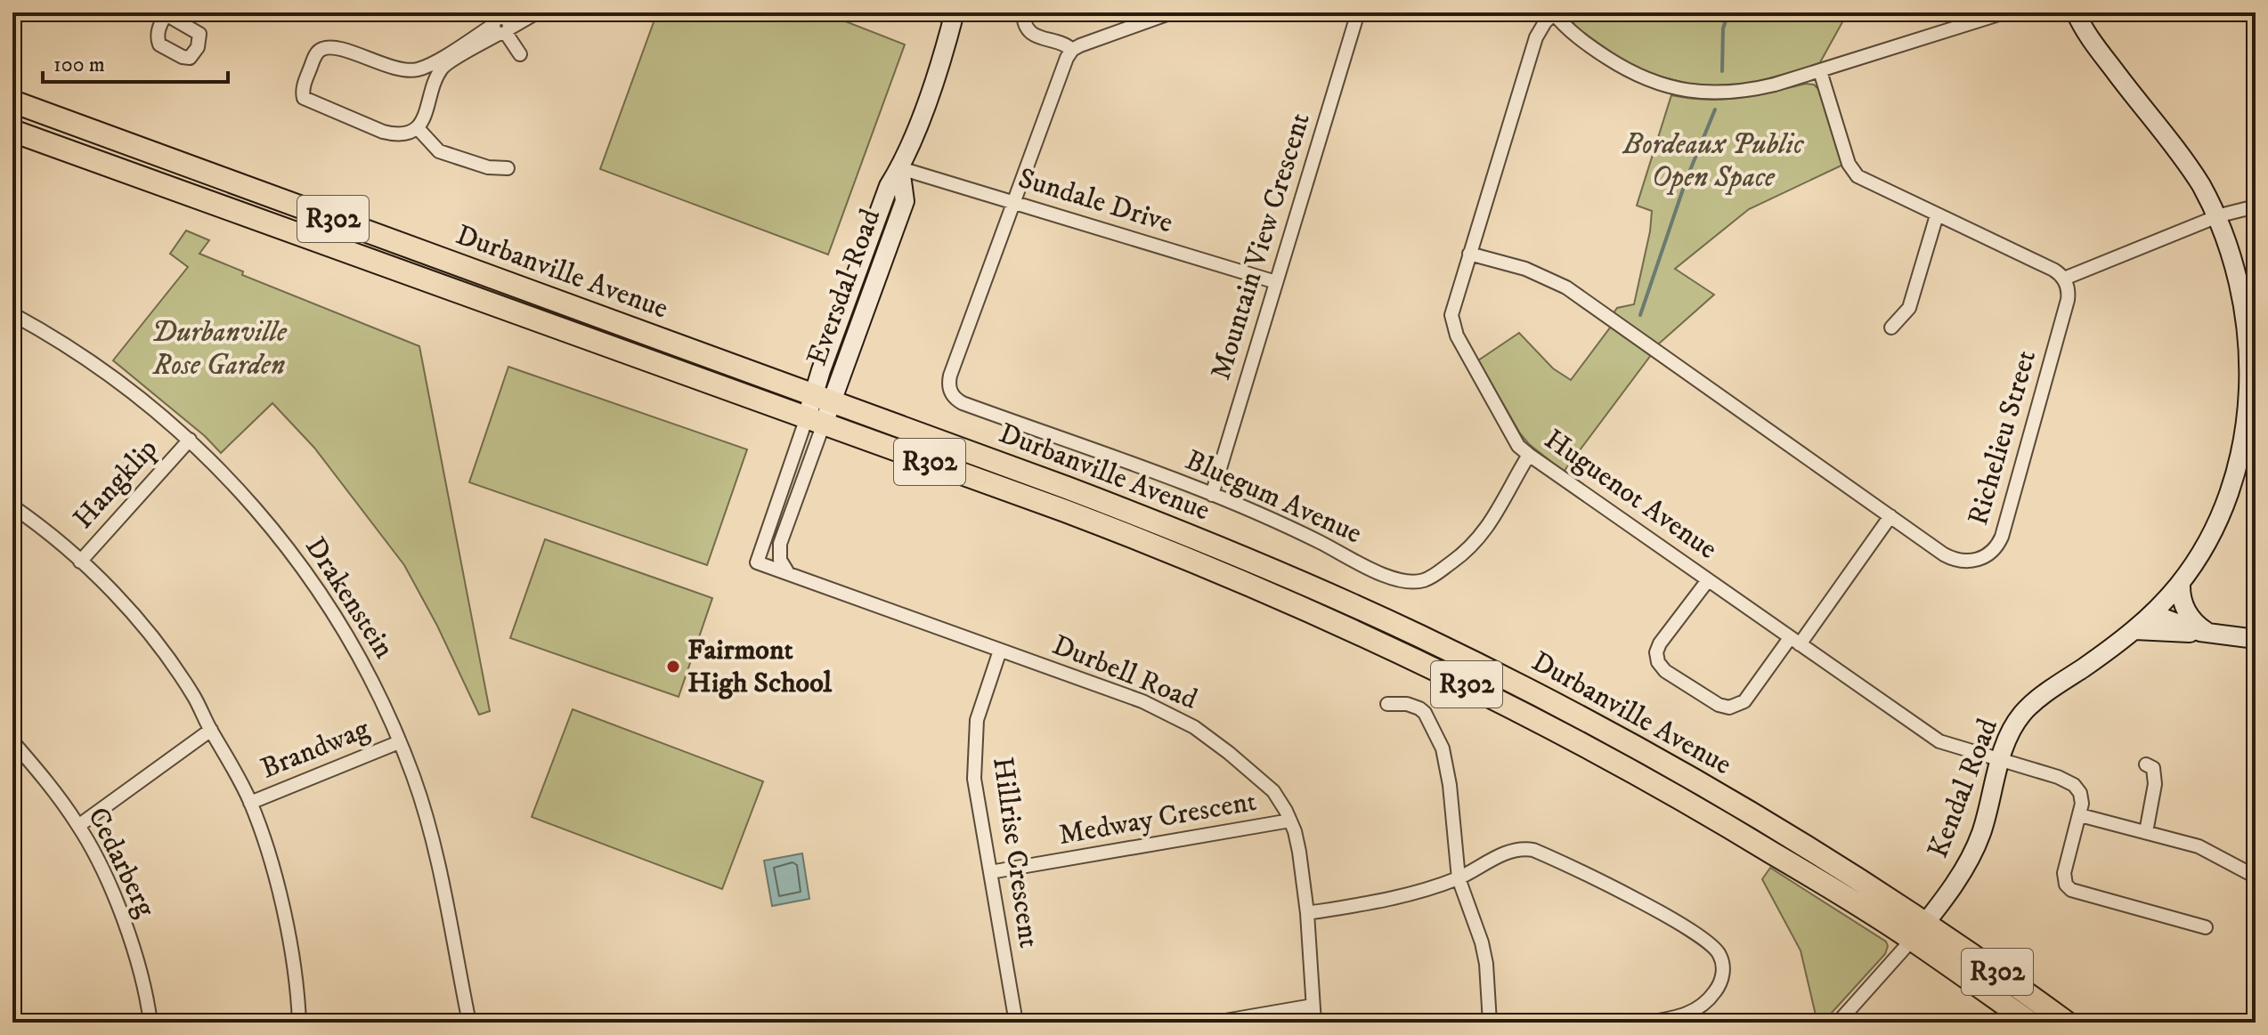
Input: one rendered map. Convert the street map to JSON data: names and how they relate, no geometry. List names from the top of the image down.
{
  "streets": {
    "main road": ["R302", "Durbanville Avenue"],
    "street": [
      "Sundale Drive",
      "Mountain View Crescent",
      "Eversdal Road",
      "Richelieu Street",
      "Hangklip",
      "Huguenot Avenue",
      "Bluegum Avenue",
      "Drakenstein",
      "Durbell Road",
      "Brandwag",
      "Kendal Road",
      "Medway Crescent",
      "Hillrise Crescent",
      "Cedarberg"
    ]
  },
  "crossings": [
    ["Sundale Drive", "Mountain View Crescent"],
    ["Sundale Drive", "Eversdal Road"],
    ["Sundale Drive", "Bluegum Avenue"],
    ["Mountain View Crescent", "Bluegum Avenue"],
    ["Durbanville Avenue", "Eversdal Road"],
    ["Durbanville Avenue", "Durbell Road"],
    ["Durbanville Avenue", "Kendal Road"],
    ["Eversdal Road", "Durbell Road"],
    ["Richelieu Street", "Huguenot Avenue"],
    ["Hangklip", "Drakenstein"],
    ["Huguenot Avenue", "Bluegum Avenue"],
    ["Huguenot Avenue", "Kendal Road"],
    ["Drakenstein", "Brandwag"],
    ["Durbell Road", "Medway Crescent"],
    ["Durbell Road", "Hillrise Crescent"],
    ["Medway Crescent", "Hillrise Crescent"]
  ],
  "parks": ["Bordeaux Public Open Space", "Durbanville Rose Garden"],
  "places": ["Fairmont High School"],
  "scale_bar": "100 m"
}
